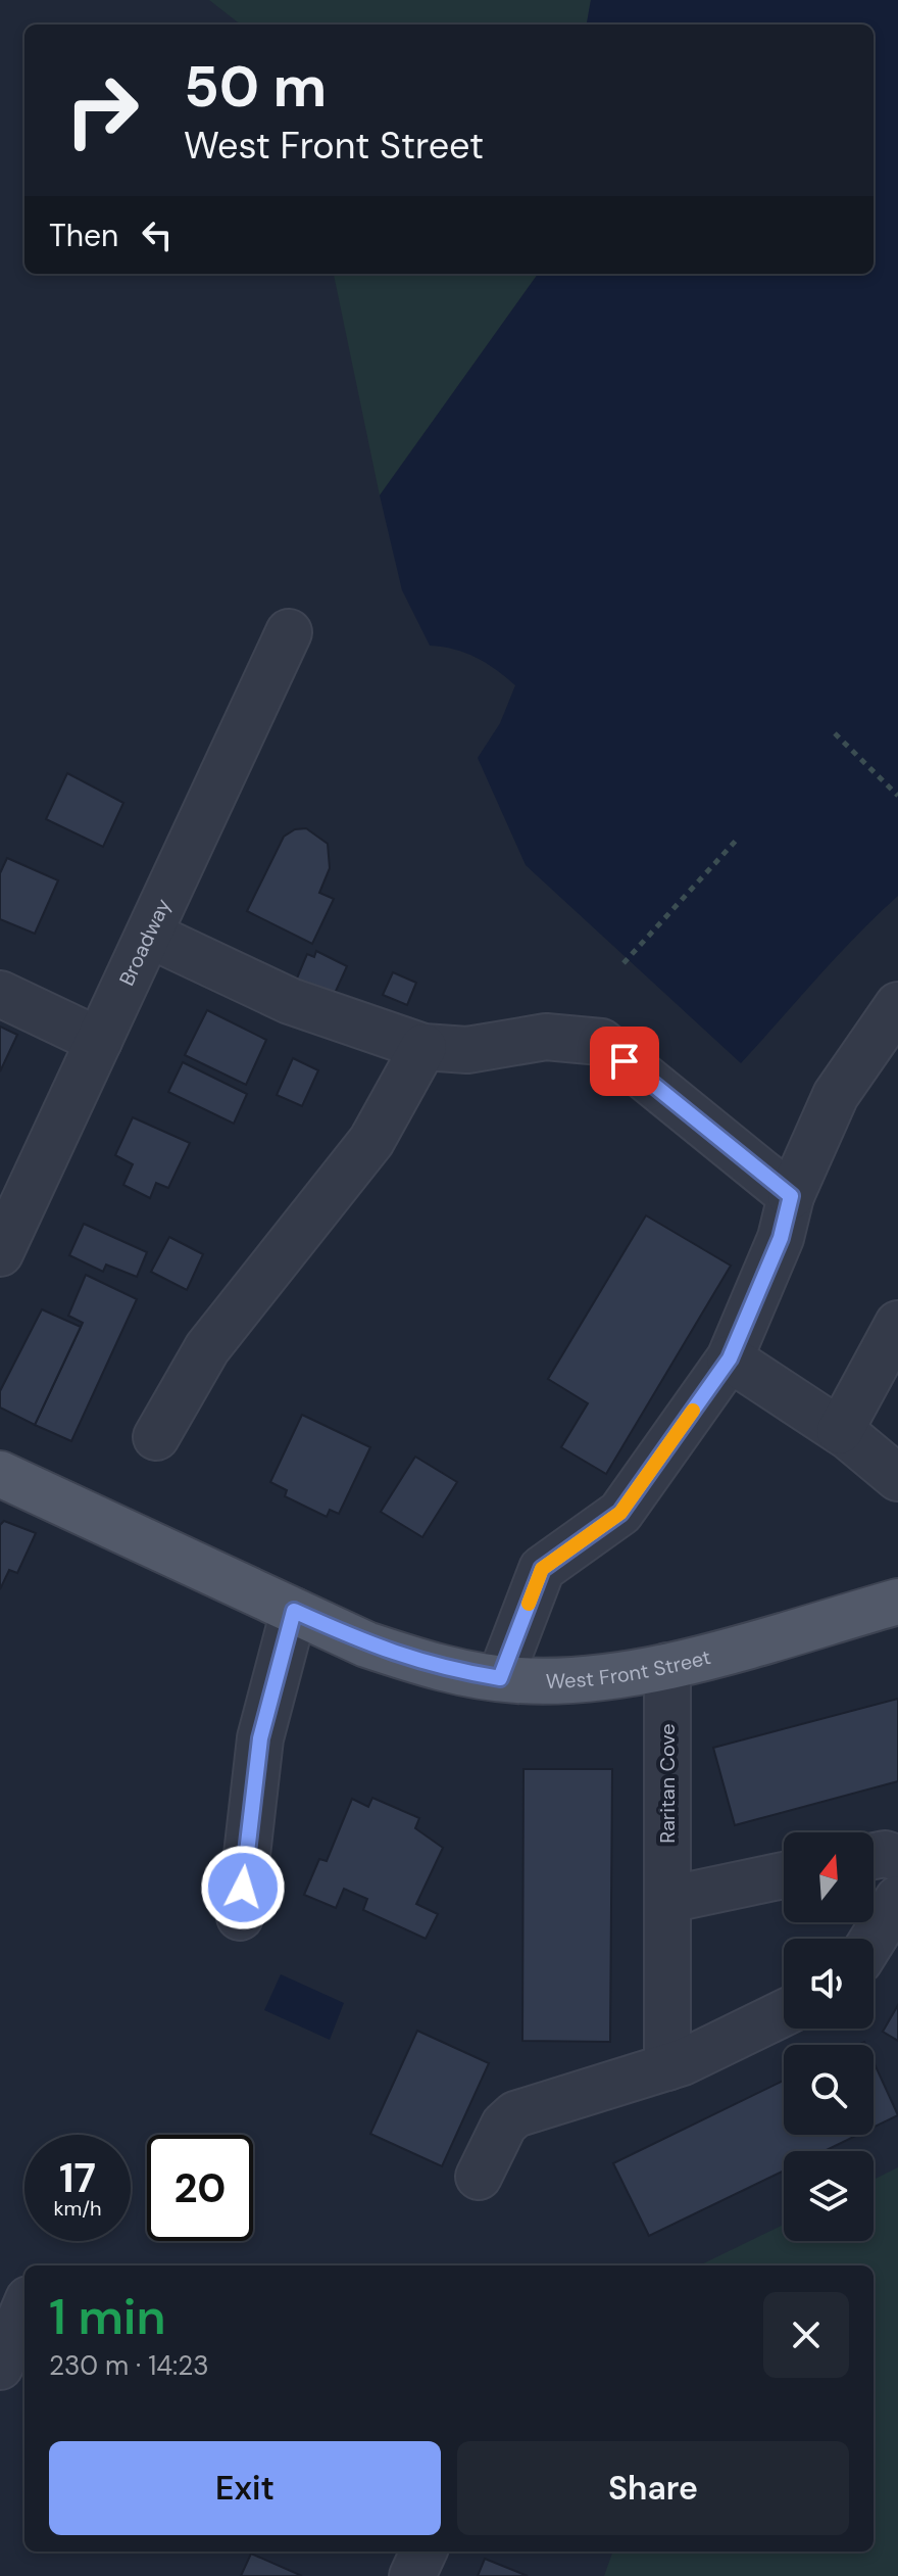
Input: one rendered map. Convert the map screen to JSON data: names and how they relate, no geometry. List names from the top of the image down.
{
  "streets": {
    "main road": ["West Front Street"],
    "street": ["Broadway", "Raritan Cove"]
  },
  "crossings": [
    ["West Front Street", "Raritan Cove"]
  ],
  "north": "top",
  "page": {
    "turn": ["50 m", "West Front Street"],
    "then": "Then",
    "speed": "17 km/h",
    "limit": "20",
    "heading": ["1 min", "230 m · 14:23"],
    "buttons": ["Exit", "Share"]
  }
}
